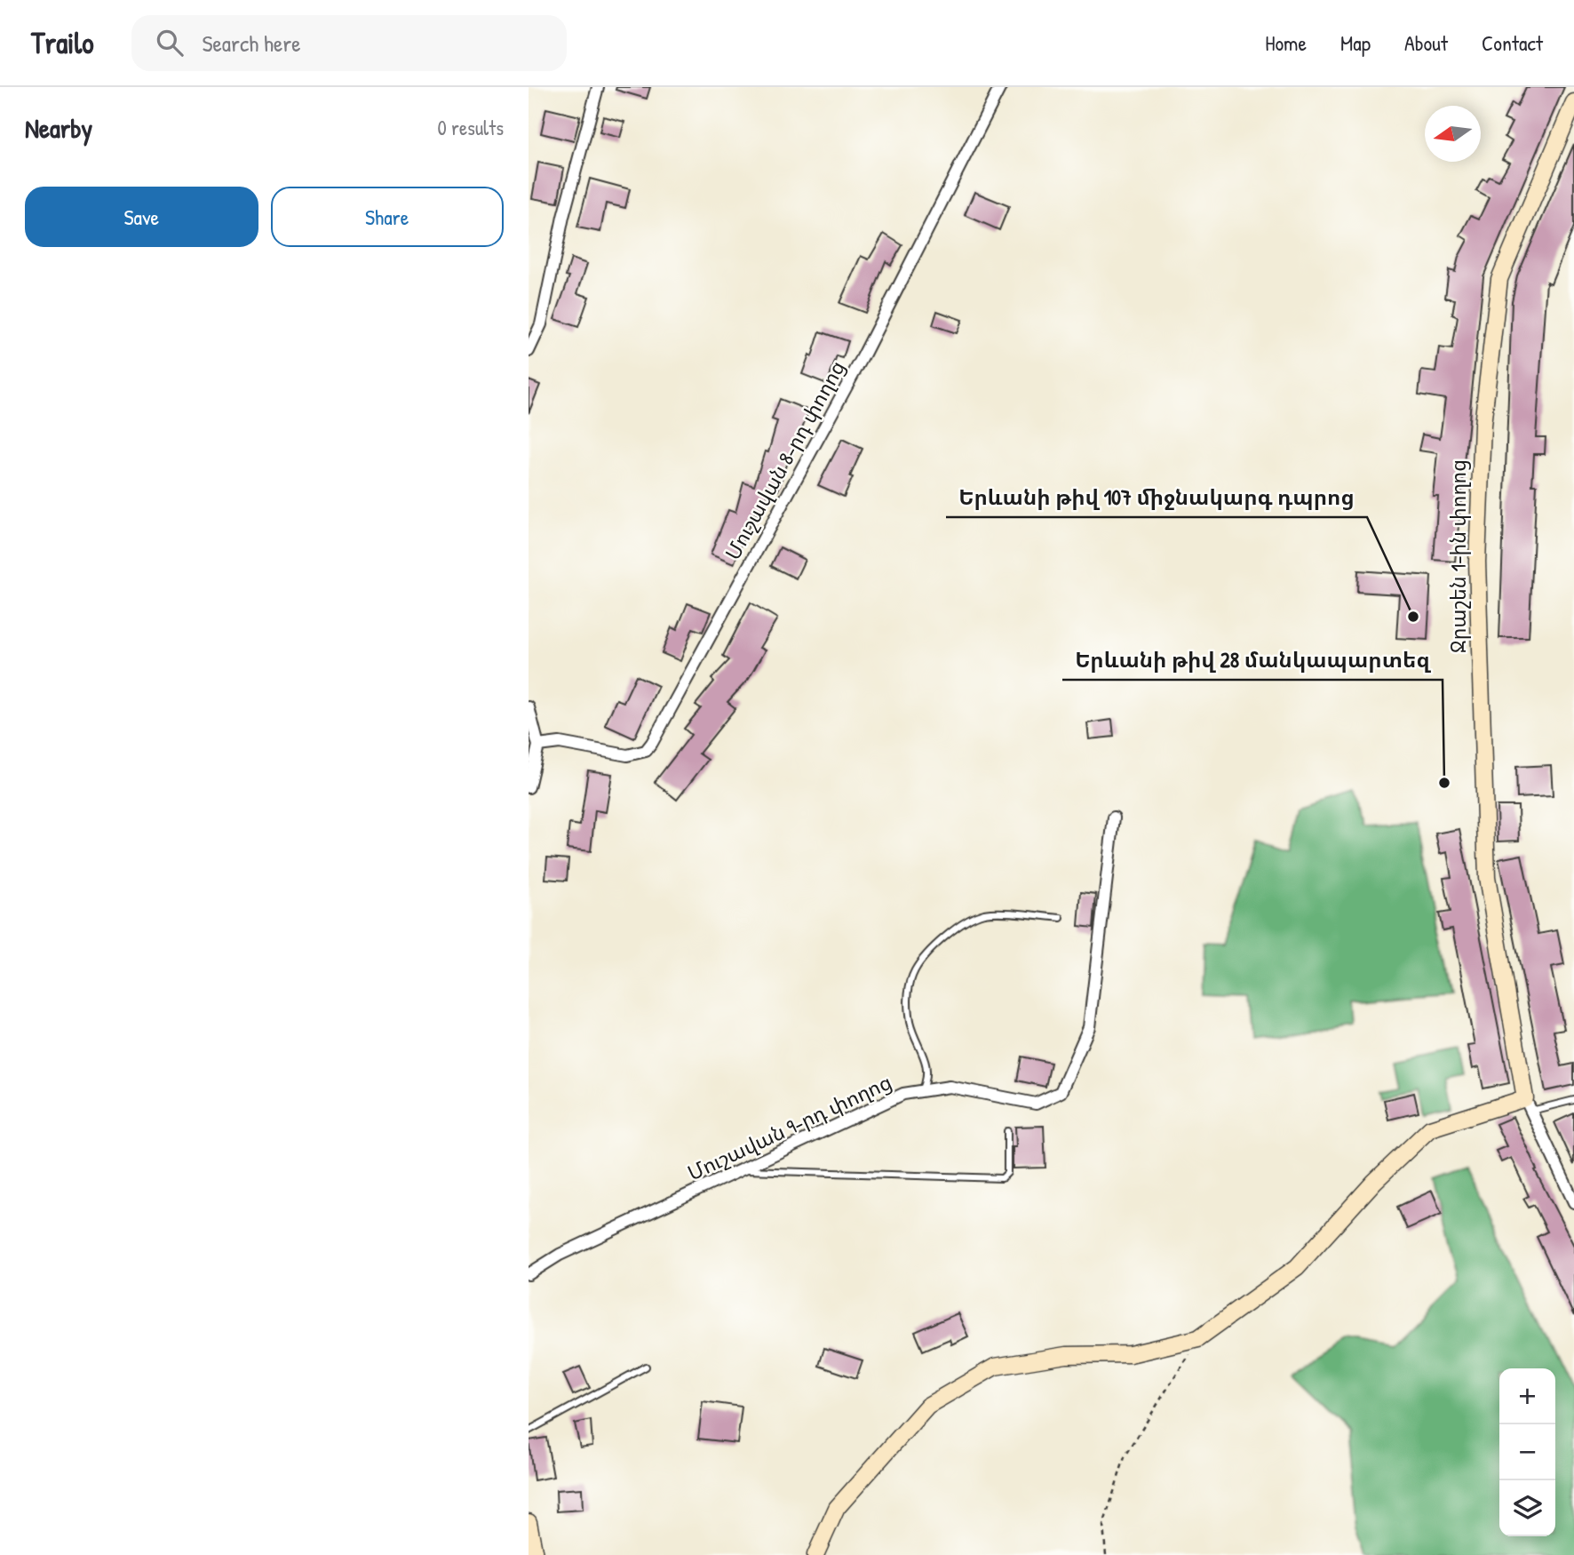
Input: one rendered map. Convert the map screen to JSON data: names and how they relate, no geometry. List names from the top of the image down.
{
  "streets": {
    "street": ["Մուշավան 8-րդ փողոց", "Ջրաշեն 1-ին փողոց", "Մուշավան 9-րդ փողոց"]
  },
  "places": ["Երևանի թիվ 107 միջնակարգ դպրոց", "Երևանի թիվ 28 մանկապարտեզ"],
  "north": "left",
  "page": {
    "header": "Trailo",
    "search": "Search here",
    "nav": [
      "Home",
      "Map",
      "About",
      "Contact"
    ],
    "heading": ["Nearby", "0 results"],
    "buttons": ["Save", "Share"],
    "map_buttons": ["+", "−"]
  }
}
